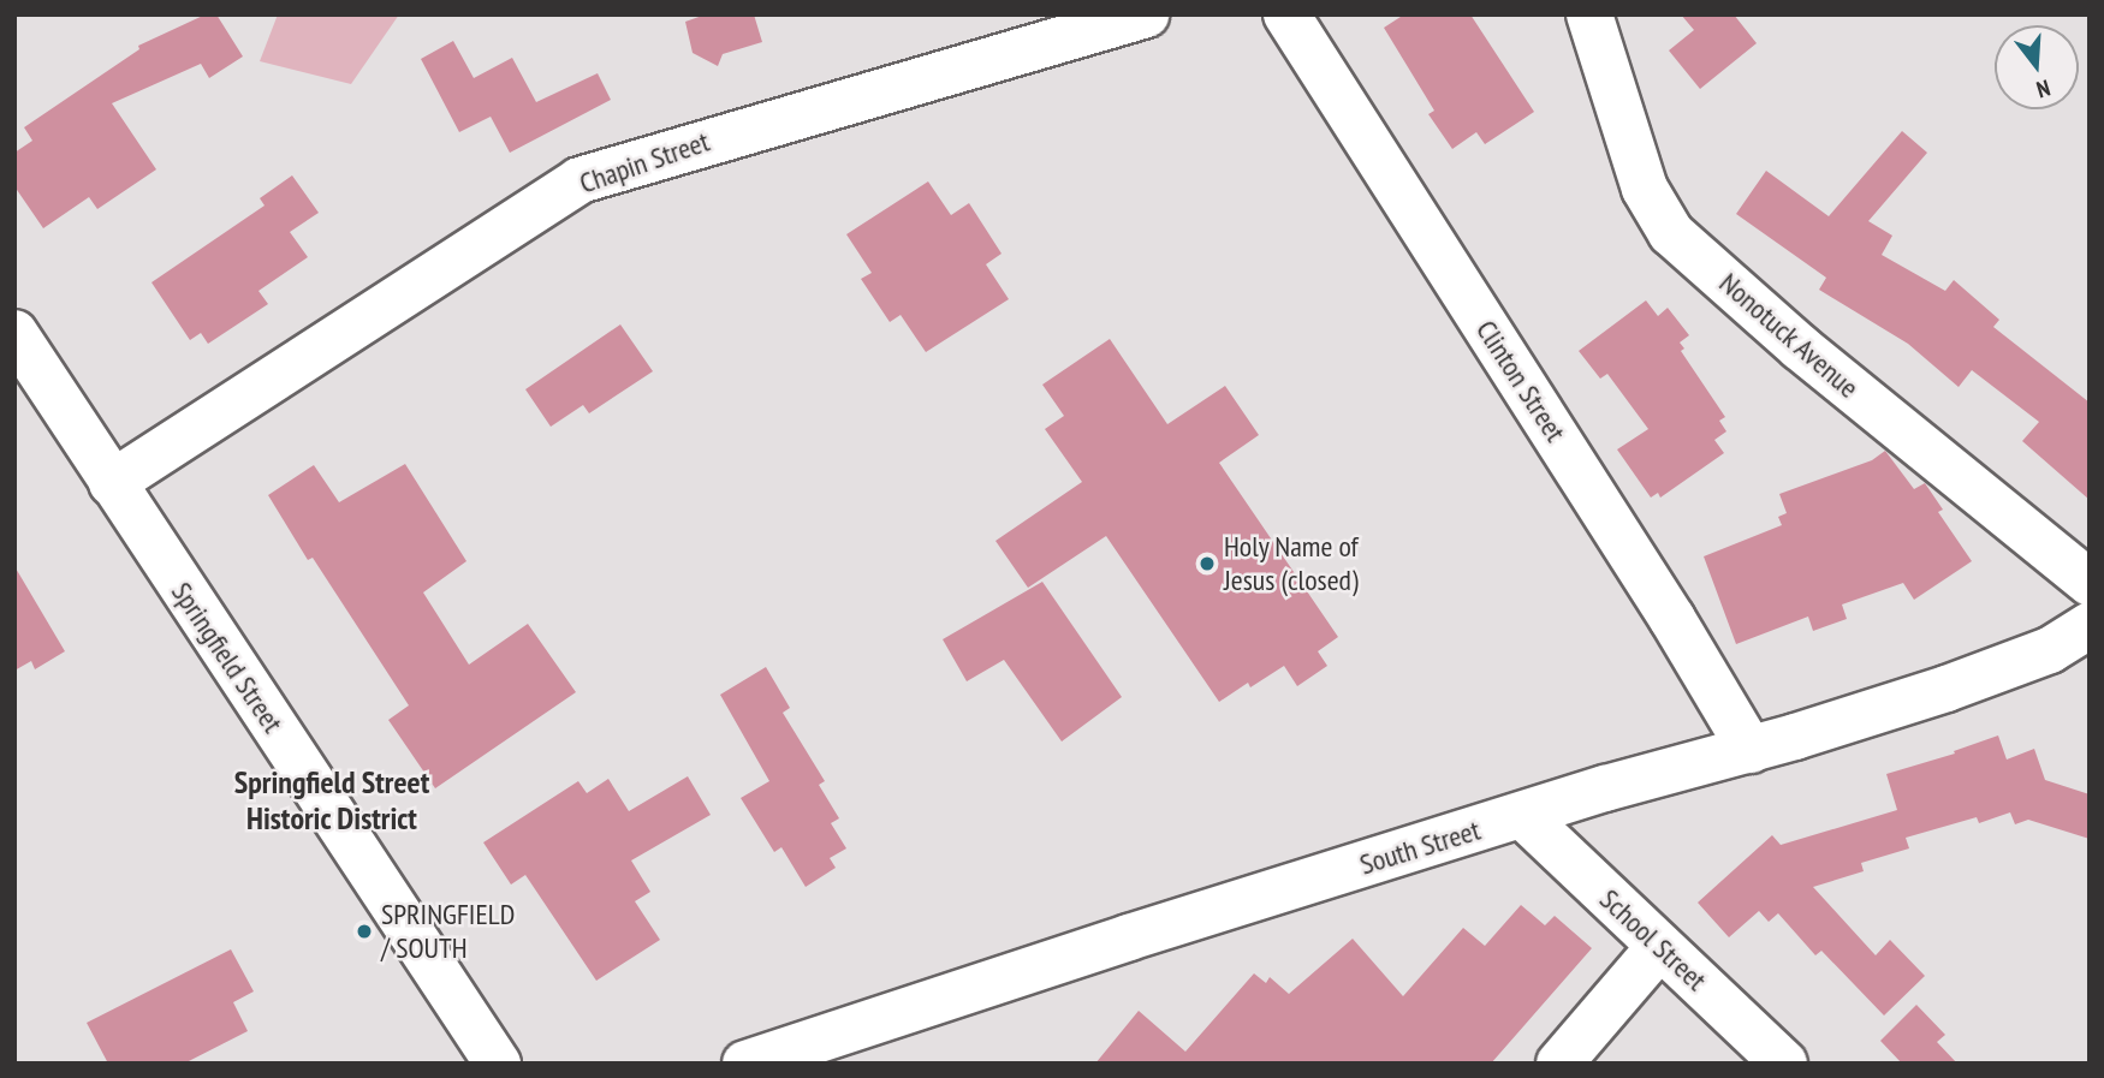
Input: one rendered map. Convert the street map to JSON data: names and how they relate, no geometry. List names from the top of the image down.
{
  "streets": {
    "street": [
      "Chapin Street",
      "Nonotuck Avenue",
      "Clinton Street",
      "Springfield Street",
      "South Street",
      "School Street"
    ]
  },
  "crossings": [
    ["Chapin Street", "Springfield Street"],
    ["Clinton Street", "South Street"],
    ["South Street", "School Street"]
  ],
  "districts": ["Springfield Street Historic District"],
  "places": ["Holy Name of Jesus (closed)", "SPRINGFIELD / SOUTH"],
  "north": "bottom"
}
